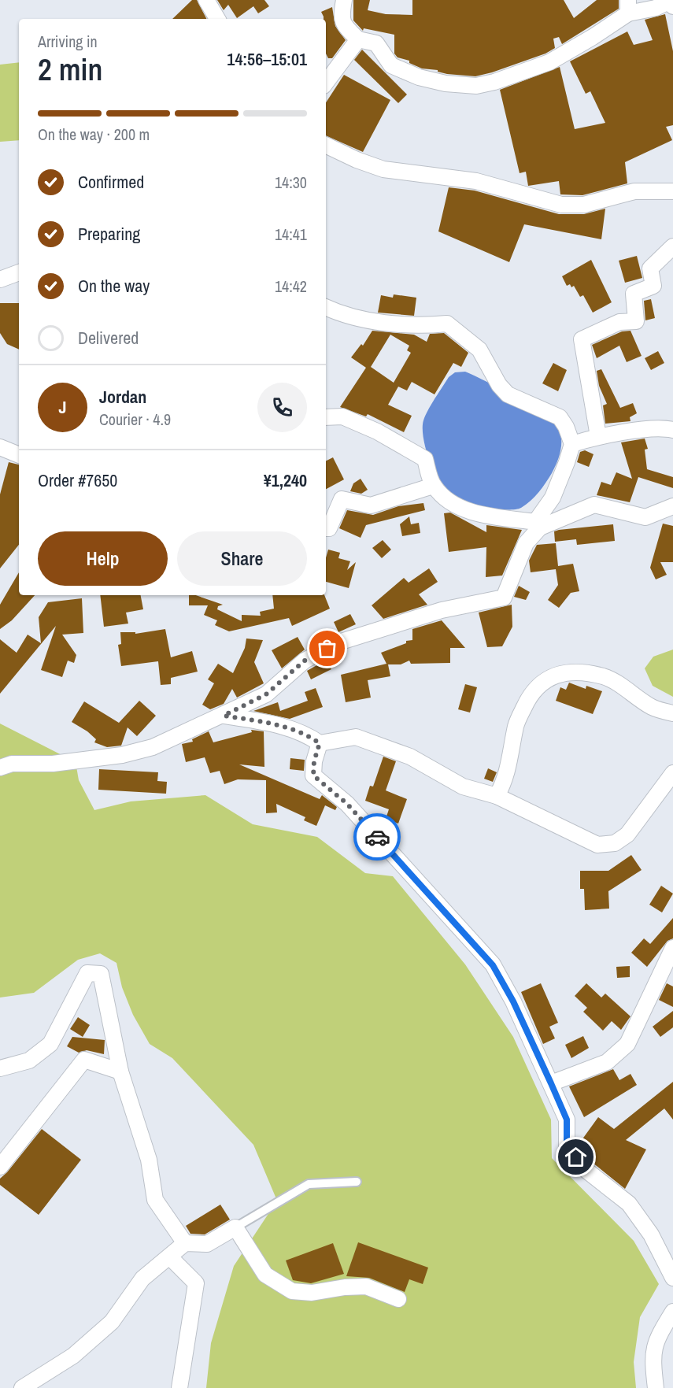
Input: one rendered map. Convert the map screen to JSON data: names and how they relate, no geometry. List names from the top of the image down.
{
  "page": {
    "heading": ["2 min", "Arriving in", "14:56–15:01"],
    "panel": [
      "Jordan",
      "Courier · 4.9",
      "Order #7650",
      "¥1,240"
    ],
    "bar": "On the way · 200 m",
    "list": [
      ["Confirmed", "14:30"],
      ["Preparing", "14:41"],
      ["On the way", "14:42"],
      "Delivered"
    ],
    "round": "J",
    "buttons": ["Help", "Share"]
  }
}
